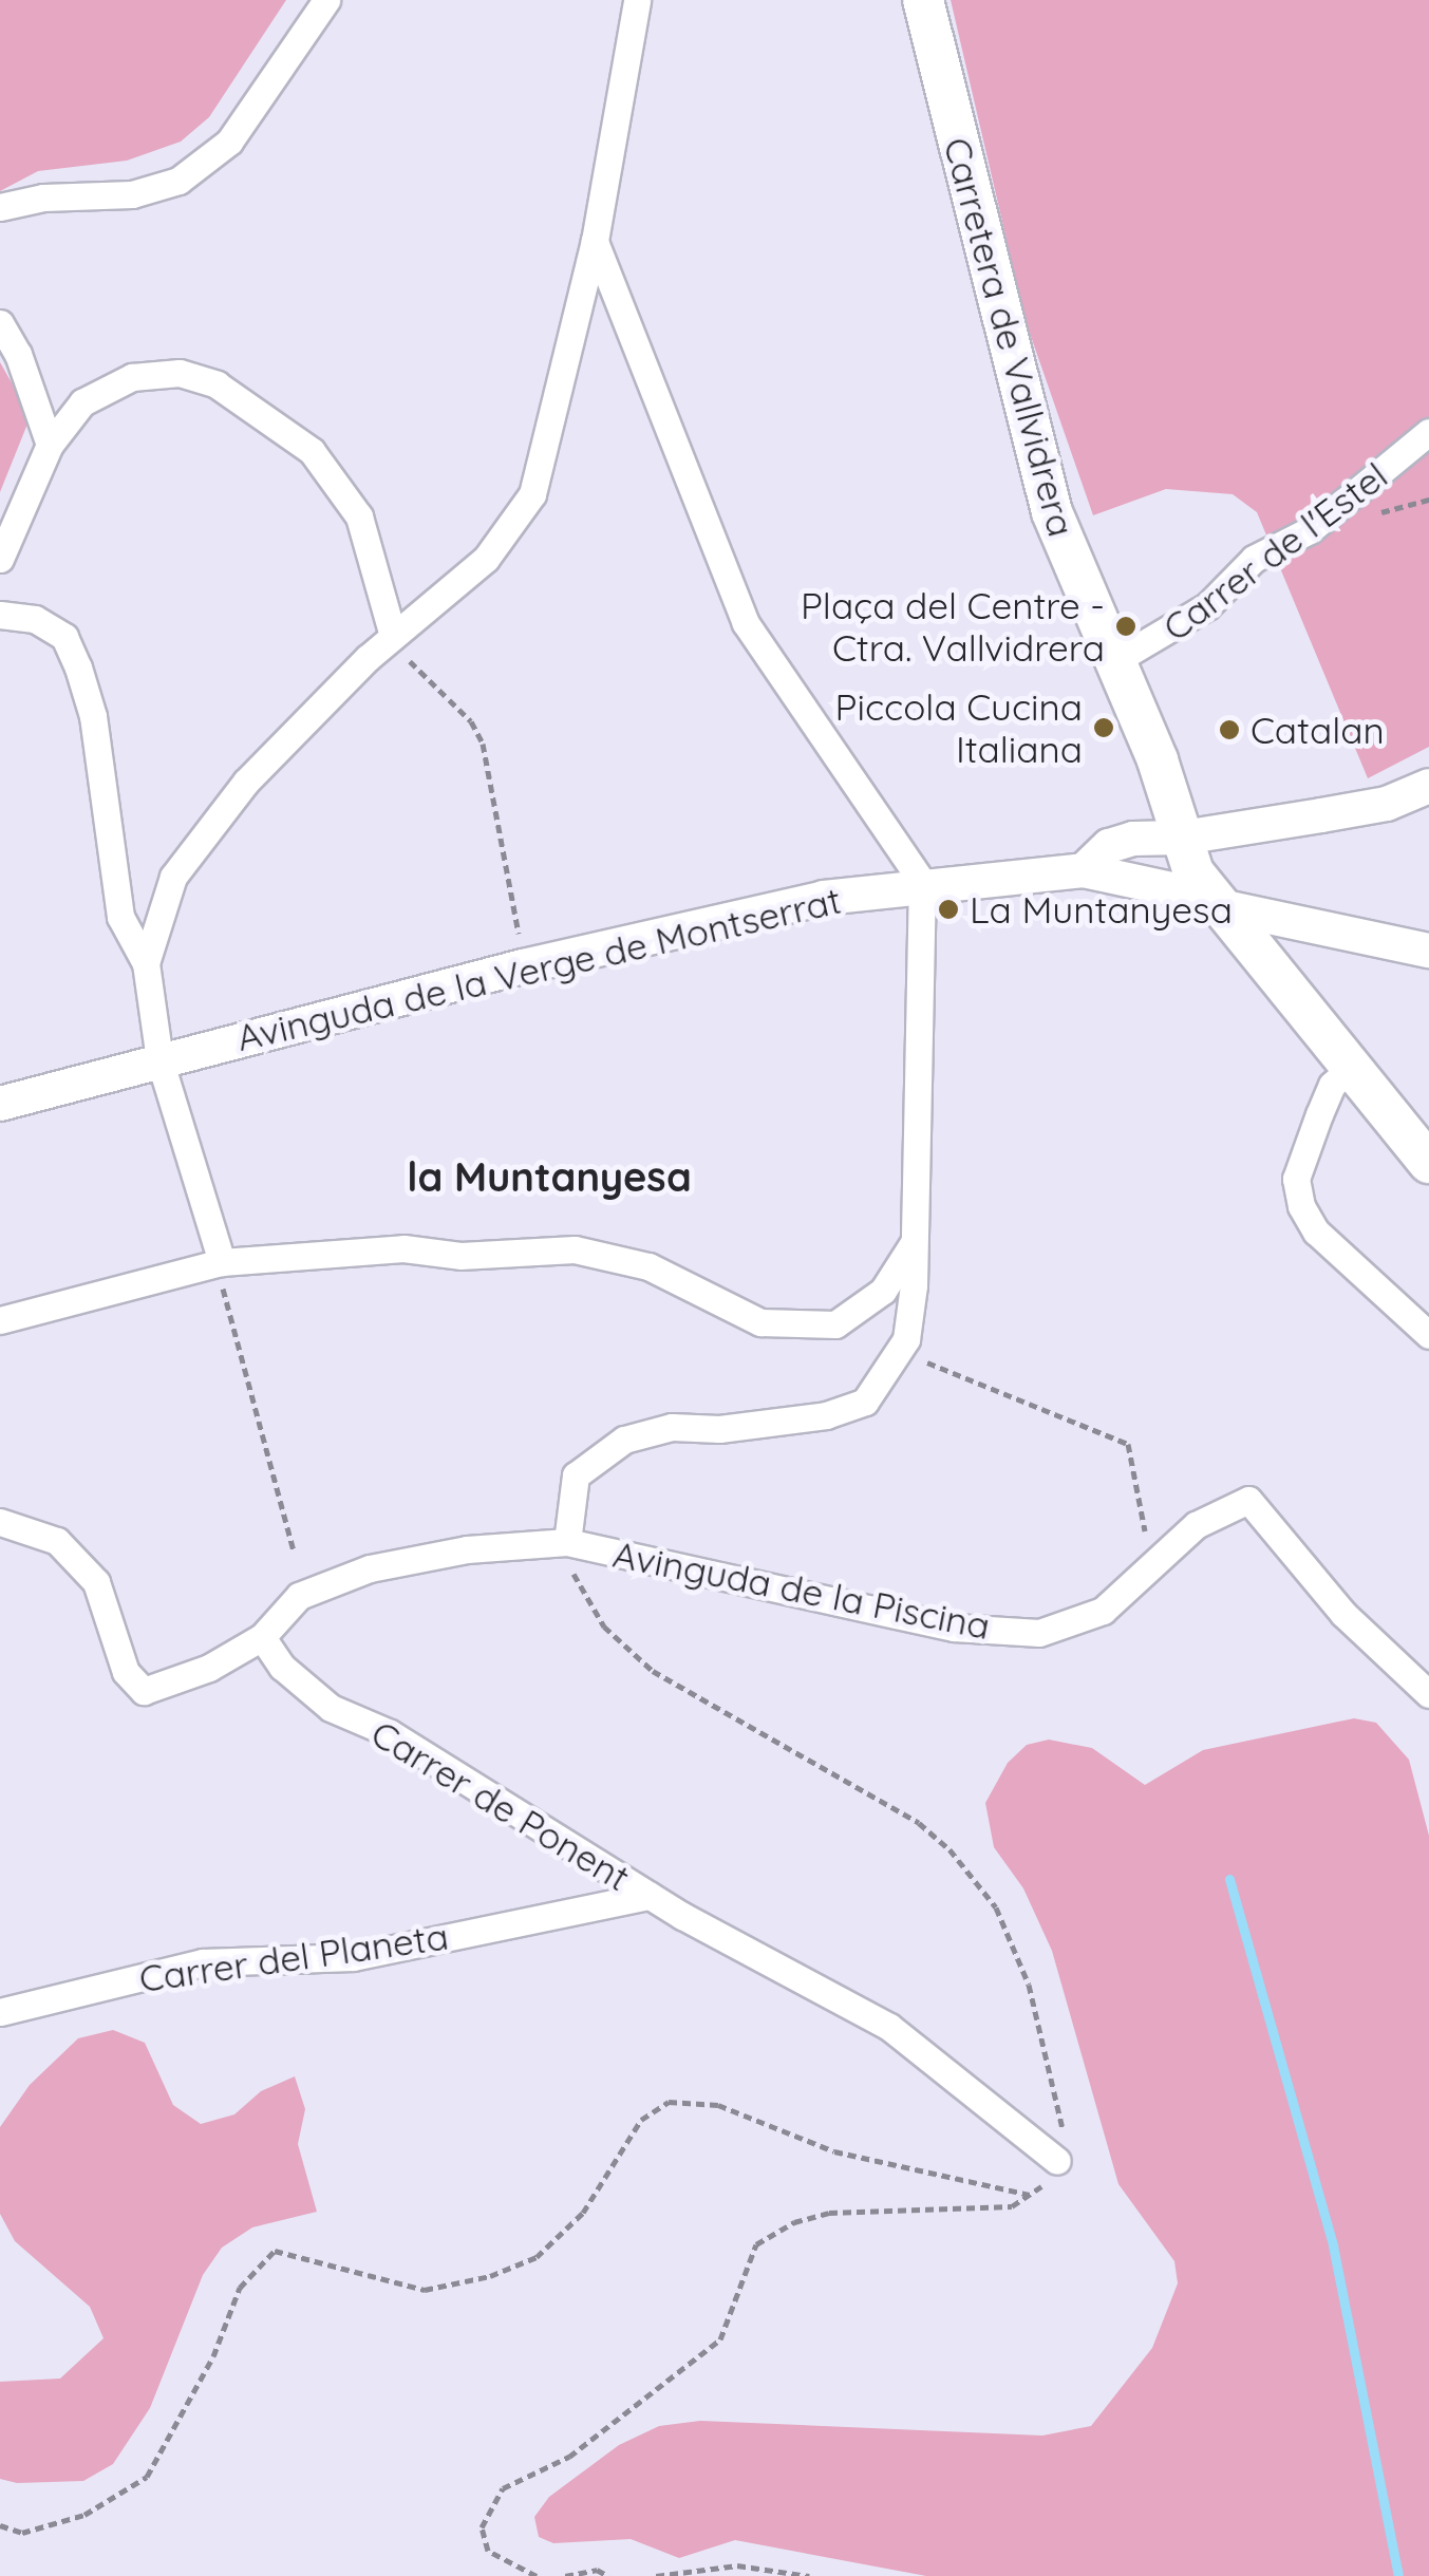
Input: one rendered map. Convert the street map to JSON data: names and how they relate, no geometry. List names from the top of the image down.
{
  "streets": {
    "main road": ["Carretera de Vallvidrera"],
    "street": [
      "Carrer de l'Estel",
      "Avinguda de la Verge de Montserrat",
      "Avinguda de la Piscina",
      "Carrer de Ponent",
      "Carrer del Planeta"
    ]
  },
  "crossings": [
    ["Carretera de Vallvidrera", "Carrer de l'Estel"],
    ["Avinguda de la Piscina", "Carrer de Ponent"],
    ["Carrer de Ponent", "Carrer del Planeta"]
  ],
  "districts": ["la Muntanyesa"],
  "places": [
    "Plaça del Centre - Ctra. Vallvidrera",
    "Piccola Cucina Italiana",
    "Catalan",
    "La Muntanyesa"
  ]
}
